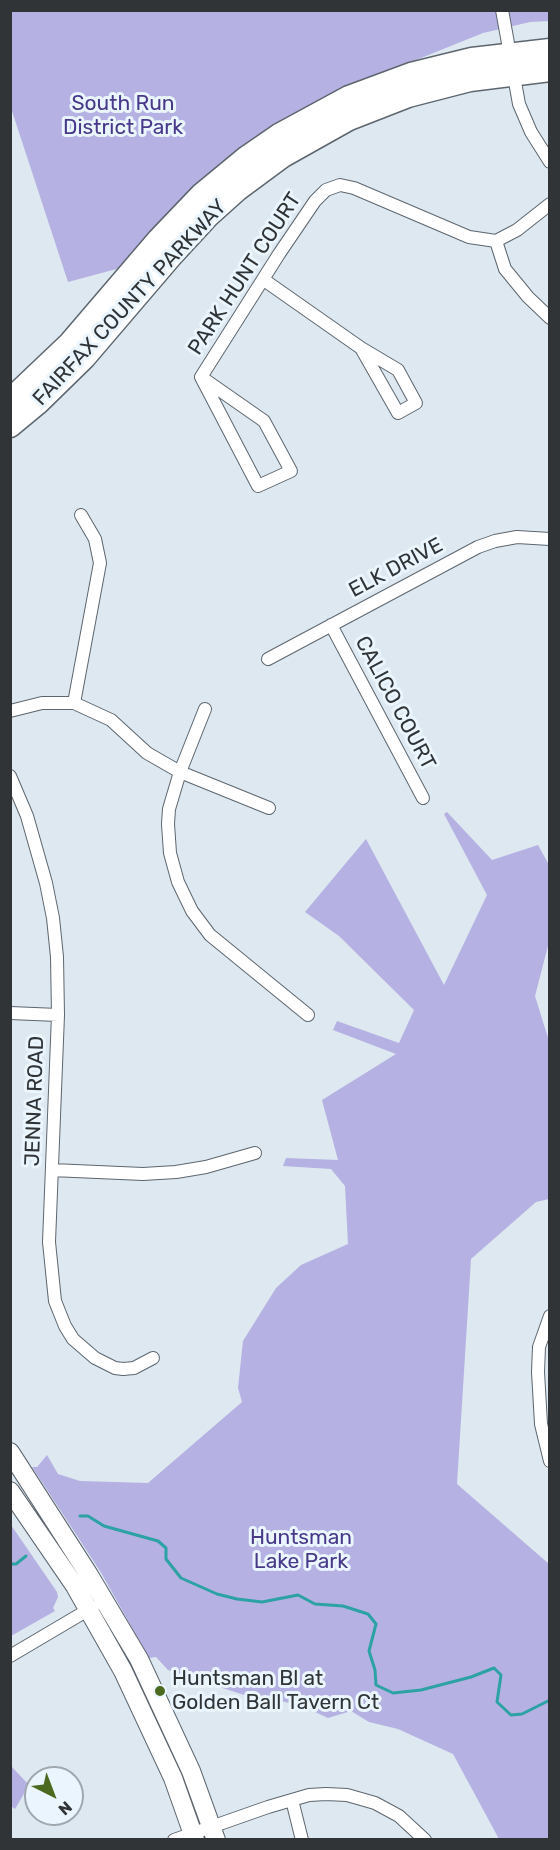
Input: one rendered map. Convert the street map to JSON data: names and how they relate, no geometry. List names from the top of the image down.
{
  "streets": {
    "highway": ["FAIRFAX COUNTY PARKWAY"],
    "street": [
      "PARK HUNT COURT",
      "ELK DRIVE",
      "CALICO COURT",
      "JENNA ROAD"
    ]
  },
  "crossings": [
    ["ELK DRIVE", "CALICO COURT"]
  ],
  "parks": ["South Run District Park", "Huntsman Lake Park"],
  "places": ["Huntsman Bl at Golden Ball Tavern Ct"],
  "north": "bottom right"
}
